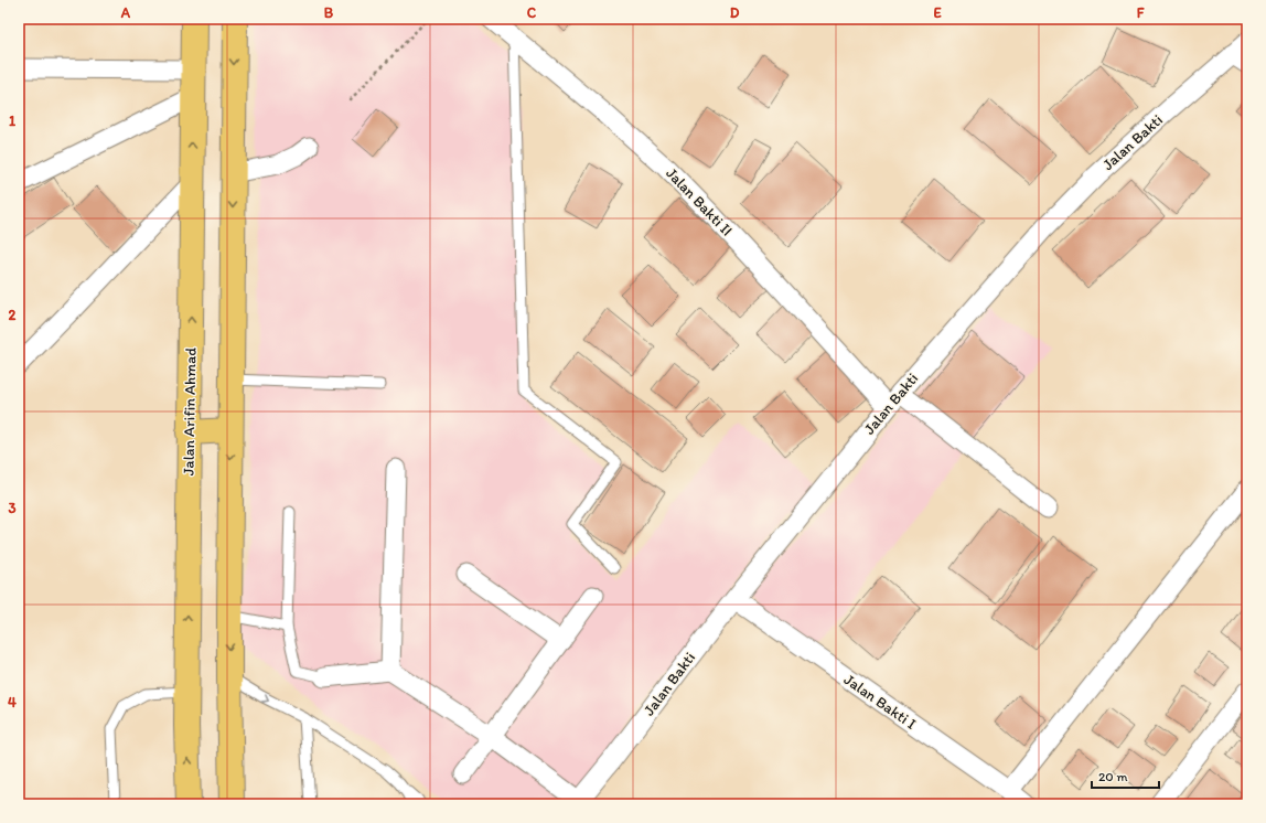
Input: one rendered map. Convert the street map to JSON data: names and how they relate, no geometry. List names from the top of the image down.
{
  "streets": {
    "main road": ["Jalan Arifin Ahmad"],
    "street": ["Jalan Bakti", "Jalan Bakti II", "Jalan Bakti I"]
  },
  "crossings": [
    ["Jalan Bakti", "Jalan Bakti II"],
    ["Jalan Bakti", "Jalan Bakti I"]
  ],
  "scale_bar": "20 m",
  "grid": {
    "columns": [
      "A",
      "B",
      "C",
      "D",
      "E",
      "F"
    ],
    "rows": [
      "1",
      "2",
      "3",
      "4"
    ]
  }
}
